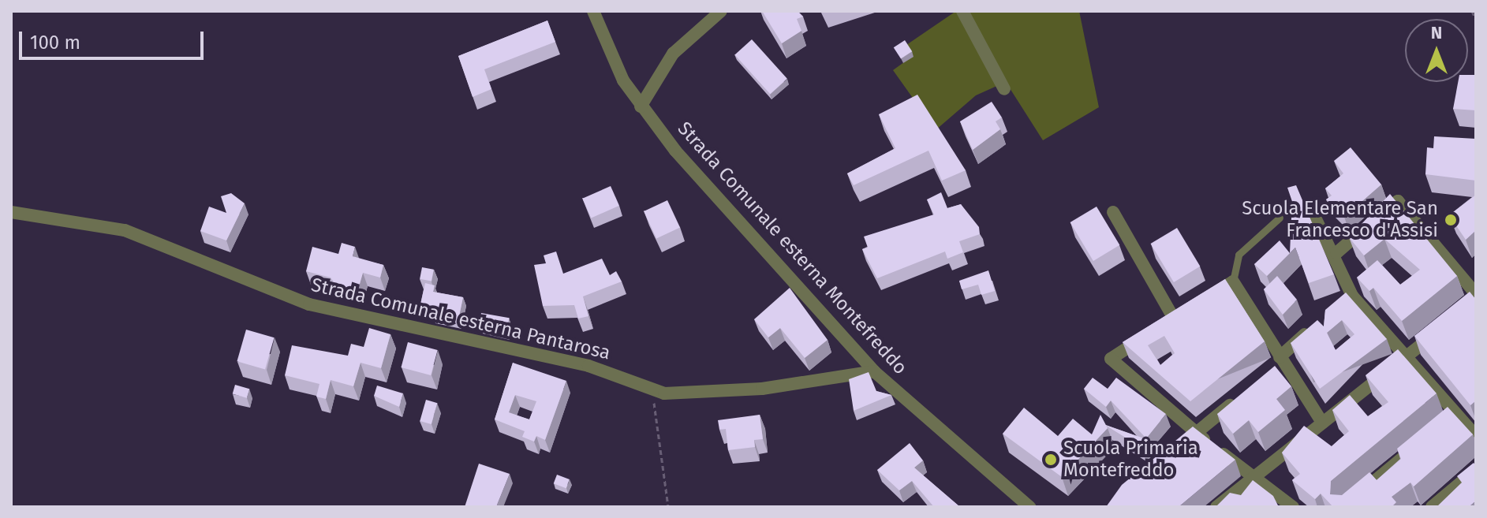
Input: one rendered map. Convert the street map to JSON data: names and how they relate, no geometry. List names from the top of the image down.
{
  "streets": {
    "street": ["Strada Comunale esterna Montefreddo", "Strada Comunale esterna Pantarosa"]
  },
  "crossings": [
    ["Strada Comunale esterna Montefreddo", "Strada Comunale esterna Pantarosa"]
  ],
  "places": ["Scuola Elementare San Francesco d'Assisi", "Scuola Primaria Montefreddo"],
  "scale_bar": "100 m",
  "north": "top"
}
